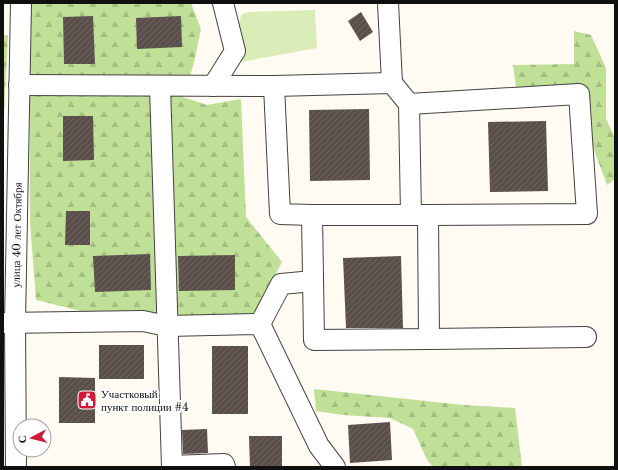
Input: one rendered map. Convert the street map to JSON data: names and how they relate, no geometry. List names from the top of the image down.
{
  "streets": {
    "street": ["улица 40 лет Октября"]
  },
  "places": {
    "public building": ["Участковый пункт полиции #4"]
  },
  "north": "left"
}
